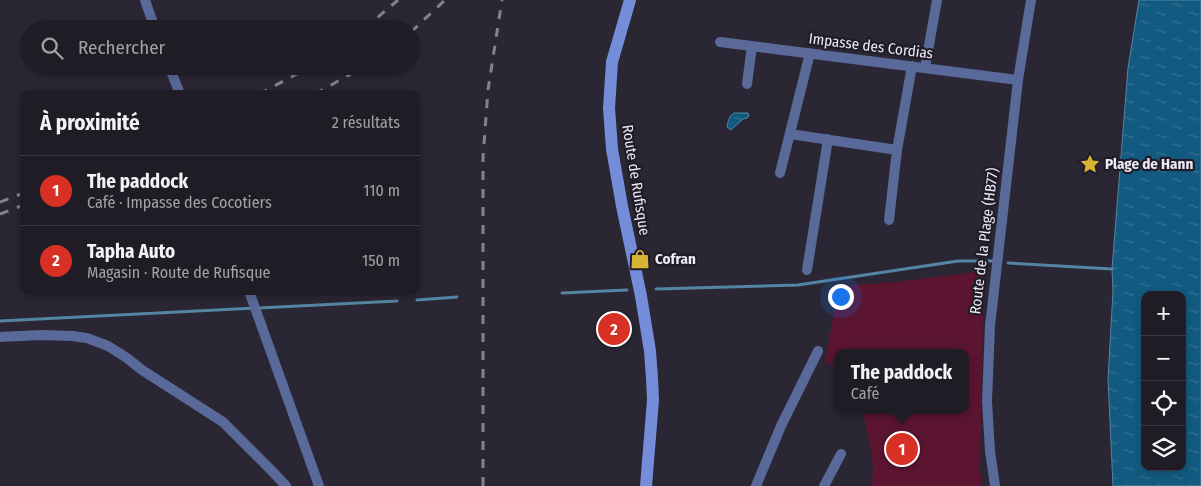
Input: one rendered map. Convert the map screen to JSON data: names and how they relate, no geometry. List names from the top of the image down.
{
  "streets": {
    "main road": ["Route de Rufisque"],
    "street": ["Impasse des Cordias", "Route de la Plage (HB77)"]
  },
  "crossings": [
    ["Impasse des Cordias", "Route de la Plage (HB77)"]
  ],
  "places": {
    "place": ["Plage de Hann"],
    "shop": ["Cofran"]
  },
  "page": {
    "search": "Rechercher",
    "heading": ["À proximité", "2 résultats"],
    "list": [
      {
        "mark": "1",
        "name": "The paddock",
        "note": "Café · Impasse des Cocotiers",
        "value": "110 m"
      },
      {
        "mark": "2",
        "name": "Tapha Auto",
        "note": "Magasin · Route de Rufisque",
        "value": "150 m"
      }
    ],
    "map_buttons": ["+", "−"],
    "pins": ["2", "1"],
    "popup": ["The paddock", "Café"]
  }
}
